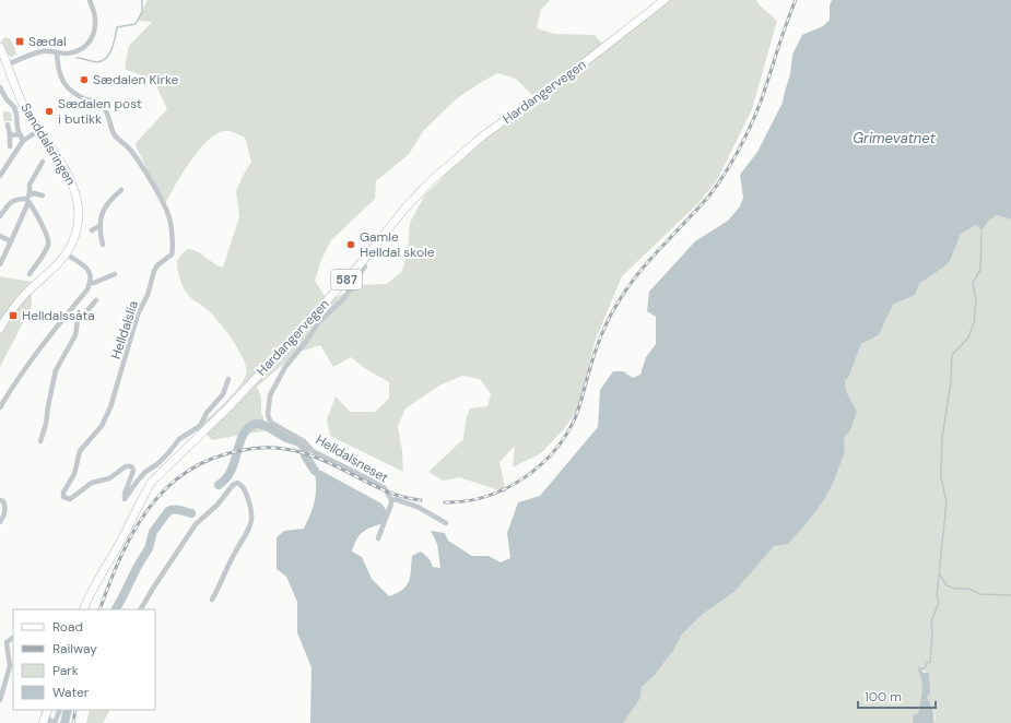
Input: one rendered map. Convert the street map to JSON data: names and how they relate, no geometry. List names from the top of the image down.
{
  "streets": {
    "main road": ["Hardangervegen", "Sanddalsringen", "587"],
    "street": ["Helldalslia", "Helldalsneset"]
  },
  "water": ["Grimevatnet"],
  "places": {
    "transit": ["Sædal", "Helldalssåta"],
    "other": ["Sædalen Kirke", "Sædalen post i butikk", "Gamle Helldal skole"]
  },
  "legend": [
    "Road",
    "Railway",
    "Park",
    "Water"
  ],
  "scale_bar": "100 m"
}
